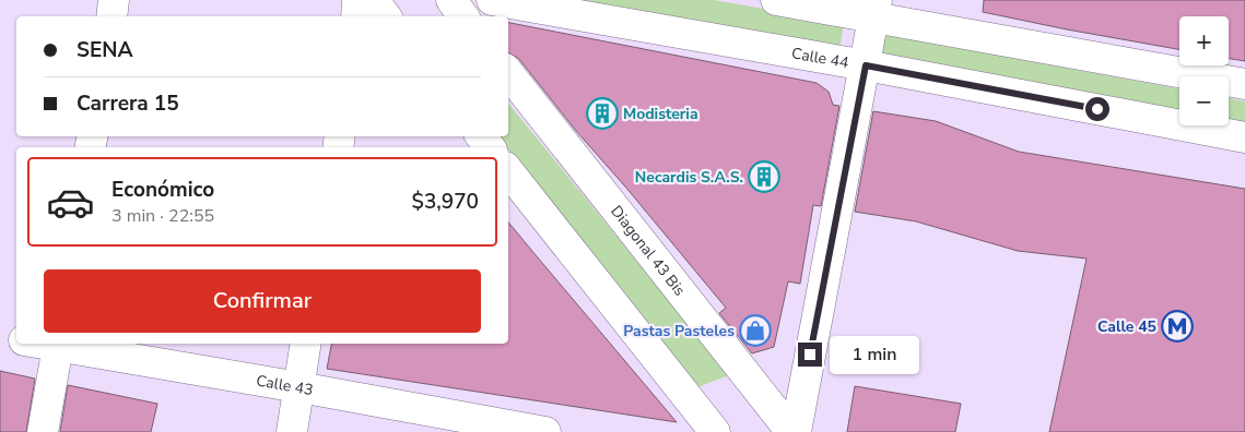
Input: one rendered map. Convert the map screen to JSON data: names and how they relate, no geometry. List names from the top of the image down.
{
  "streets": {
    "street": ["Calle 44", "Diagonal 43 Bis", "Calle 43"]
  },
  "places": {
    "building": ["Modisteria", "Necardis S.A.S."],
    "metro station": ["Calle 45"],
    "shop": ["Pastas Pasteles"]
  },
  "page": {
    "map_buttons": ["+", "−"],
    "banner": ["SENA", "Carrera 15"],
    "list": [
      {
        "name": "Económico",
        "note": "3 min · 22:55",
        "value": "$3,970"
      }
    ],
    "buttons": "Confirmar",
    "bubble": "1 min"
  }
}
